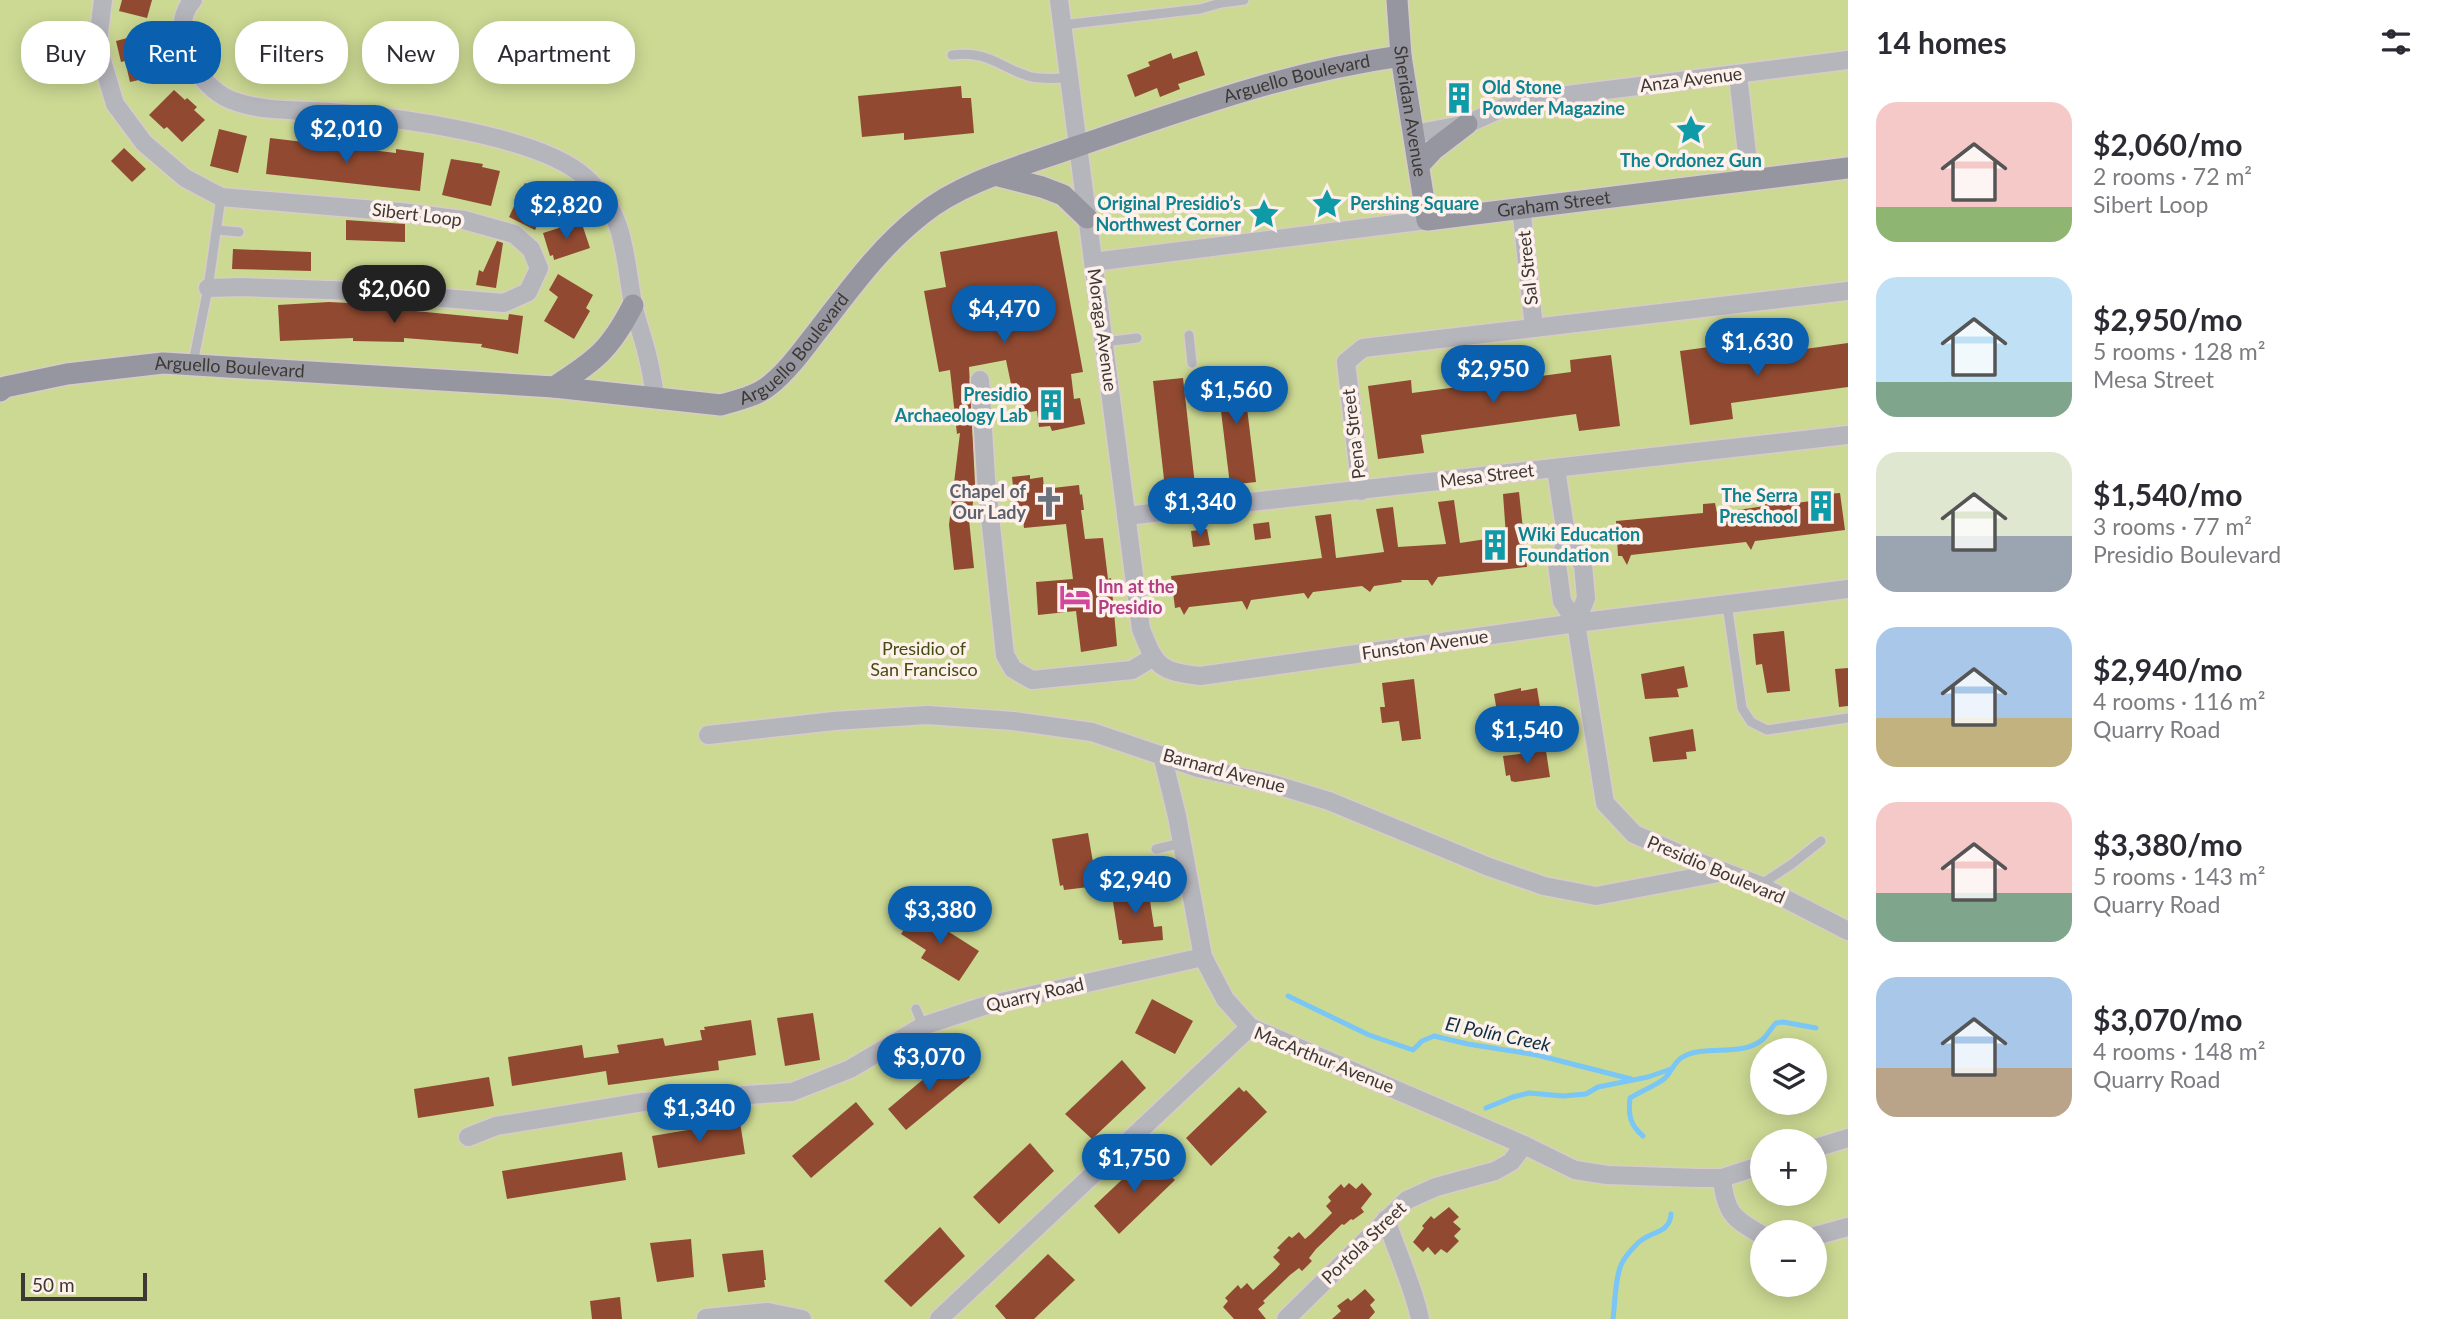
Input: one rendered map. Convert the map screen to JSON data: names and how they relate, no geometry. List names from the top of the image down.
{
  "streets": {
    "street": [
      "Arguello Boulevard",
      "Anza Avenue",
      "Sheridan Avenue",
      "Graham Street",
      "Sibert Loop",
      "Sal Street",
      "Moraga Avenue",
      "Pena Street",
      "Mesa Street",
      "Funston Avenue",
      "Barnard Avenue",
      "Presidio Boulevard",
      "Quarry Road",
      "MacArthur Avenue",
      "Portola Street"
    ]
  },
  "crossings": [
    ["Arguello Boulevard", "Sheridan Avenue"],
    ["Arguello Boulevard", "Moraga Avenue"],
    ["Anza Avenue", "Sheridan Avenue"],
    ["Sheridan Avenue", "Graham Street"],
    ["Graham Street", "Sal Street"],
    ["Graham Street", "Moraga Avenue"],
    ["Sal Street", "Pena Street"],
    ["Moraga Avenue", "Mesa Street"],
    ["Moraga Avenue", "Funston Avenue"],
    ["Pena Street", "Mesa Street"],
    ["Mesa Street", "Presidio Boulevard"],
    ["Funston Avenue", "Presidio Boulevard"],
    ["Barnard Avenue", "Presidio Boulevard"],
    ["MacArthur Avenue", "Portola Street"]
  ],
  "water": ["El Polín Creek"],
  "parks": ["Presidio of San Francisco"],
  "places": {
    "building": [
      "Old Stone Powder Magazine",
      "Presidio Archaeology Lab",
      "The Serra Preschool",
      "Wiki Education Foundation"
    ],
    "place": ["The Ordonez Gun", "Pershing Square", "Original Presidio’s Northwest Corner"],
    "church": ["Chapel of Our Lady"],
    "hotel": ["Inn at the Presidio"]
  },
  "scale_bar": "50 m",
  "page": {
    "heading": "14 homes",
    "chip": [
      "Buy",
      "Rent",
      "Filters",
      "New",
      "Apartment"
    ],
    "list": [
      {
        "name": "$2,060/mo",
        "note": "2 rooms · 72 m² · Sibert Loop"
      },
      {
        "name": "$2,950/mo",
        "note": "5 rooms · 128 m² · Mesa Street"
      },
      {
        "name": "$1,540/mo",
        "note": "3 rooms · 77 m² · Presidio Boulevard"
      },
      {
        "name": "$2,940/mo",
        "note": "4 rooms · 116 m² · Quarry Road"
      },
      {
        "name": "$3,380/mo",
        "note": "5 rooms · 143 m² · Quarry Road"
      },
      {
        "name": "$3,070/mo",
        "note": "4 rooms · 148 m² · Quarry Road"
      }
    ],
    "price": [
      "$2,010",
      "$2,820",
      "$2,060",
      "$4,470",
      "$1,630",
      "$2,950",
      "$1,560",
      "$1,340",
      "$1,540",
      "$2,940",
      "$3,380",
      "$3,070",
      "$1,340",
      "$1,750"
    ],
    "map_buttons": ["+", "−"],
    "scale": "50 m"
  }
}
